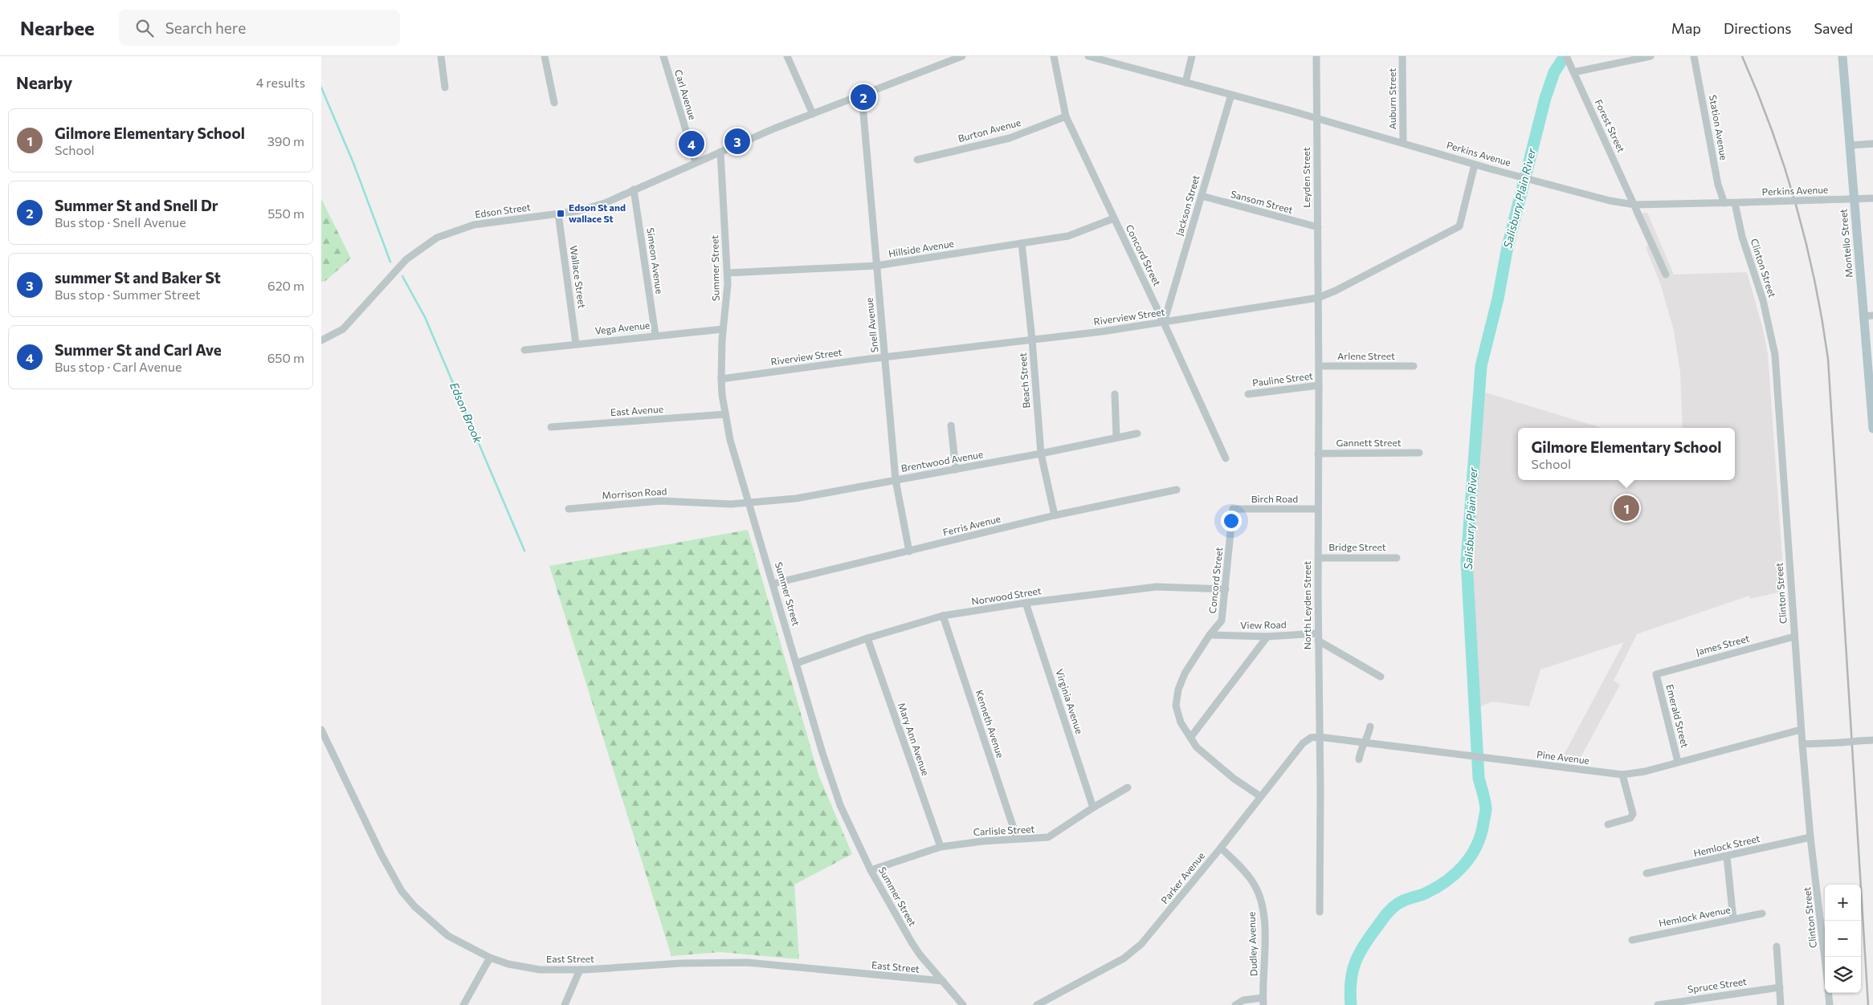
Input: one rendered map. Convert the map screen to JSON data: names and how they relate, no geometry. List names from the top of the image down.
{
  "streets": {
    "main road": ["Montello Street"],
    "street": [
      "Carl Avenue",
      "Auburn Street",
      "Forest Street",
      "Station Avenue",
      "Burton Avenue",
      "Perkins Avenue",
      "Leyden Street",
      "Sansom Street",
      "Jackson Street",
      "Edson Street",
      "Hillside Avenue",
      "Concord Street",
      "Simeon Avenue",
      "Summer Street",
      "Clinton Street",
      "Wallace Street",
      "Riverview Street",
      "Snell Avenue",
      "Vega Avenue",
      "Arlene Street",
      "Pauline Street",
      "Beach Street",
      "East Avenue",
      "Gannett Street",
      "Brentwood Avenue",
      "Morrison Road",
      "Birch Road",
      "Ferris Avenue",
      "Bridge Street",
      "Norwood Street",
      "North Leyden Street",
      "View Road",
      "James Street",
      "Virginia Avenue",
      "Emerald Street",
      "Kenneth Avenue",
      "Mary Ann Avenue",
      "Pine Avenue",
      "Carlisle Street",
      "Hemlock Street",
      "Parker Avenue",
      "Hemlock Avenue",
      "Dudley Avenue",
      "East Street",
      "Spruce Street"
    ]
  },
  "crossings": [
    ["Carl Avenue", "Edson Street"],
    ["Auburn Street", "Perkins Avenue"],
    ["Forest Street", "Perkins Avenue"],
    ["Station Avenue", "Perkins Avenue"],
    ["Burton Avenue", "Concord Street"],
    ["Perkins Avenue", "Leyden Street"],
    ["Perkins Avenue", "Jackson Street"],
    ["Perkins Avenue", "Montello Street"],
    ["Perkins Avenue", "Clinton Street"],
    ["Perkins Avenue", "Riverview Street"],
    ["Leyden Street", "Sansom Street"],
    ["Leyden Street", "Riverview Street"],
    ["Leyden Street", "North Leyden Street"],
    ["Sansom Street", "Jackson Street"],
    ["Jackson Street", "Concord Street"],
    ["Jackson Street", "Riverview Street"],
    ["Edson Street", "Simeon Avenue"],
    ["Edson Street", "Wallace Street"],
    ["Hillside Avenue", "Concord Street"],
    ["Hillside Avenue", "Summer Street"],
    ["Hillside Avenue", "Snell Avenue"],
    ["Hillside Avenue", "Beach Street"],
    ["Concord Street", "Riverview Street"],
    ["Concord Street", "Birch Road"],
    ["Concord Street", "Norwood Street"],
    ["Concord Street", "View Road"],
    ["Concord Street", "Parker Avenue"],
    ["Simeon Avenue", "Vega Avenue"],
    ["Summer Street", "Riverview Street"],
    ["Summer Street", "Vega Avenue"],
    ["Summer Street", "East Avenue"],
    ["Summer Street", "Brentwood Avenue"],
    ["Summer Street", "Morrison Road"],
    ["Summer Street", "Ferris Avenue"],
    ["Summer Street", "Norwood Street"],
    ["Summer Street", "Carlisle Street"],
    ["Summer Street", "East Street"],
    ["Clinton Street", "James Street"],
    ["Clinton Street", "Pine Avenue"],
    ["Clinton Street", "Hemlock Street"],
    ["Wallace Street", "Vega Avenue"],
    ["Riverview Street", "Snell Avenue"],
    ["Riverview Street", "Beach Street"],
    ["Riverview Street", "North Leyden Street"],
    ["Snell Avenue", "Brentwood Avenue"],
    ["Snell Avenue", "Ferris Avenue"],
    ["Arlene Street", "North Leyden Street"],
    ["Pauline Street", "North Leyden Street"],
    ["Beach Street", "Brentwood Avenue"],
    ["Beach Street", "Ferris Avenue"],
    ["Gannett Street", "North Leyden Street"],
    ["Brentwood Avenue", "Morrison Road"],
    ["Birch Road", "North Leyden Street"],
    ["Bridge Street", "North Leyden Street"],
    ["Norwood Street", "Virginia Avenue"],
    ["Norwood Street", "Kenneth Avenue"],
    ["Norwood Street", "Mary Ann Avenue"],
    ["North Leyden Street", "View Road"],
    ["North Leyden Street", "Pine Avenue"],
    ["North Leyden Street", "Parker Avenue"],
    ["James Street", "Emerald Street"],
    ["Virginia Avenue", "Carlisle Street"],
    ["Emerald Street", "Pine Avenue"],
    ["Kenneth Avenue", "Carlisle Street"],
    ["Mary Ann Avenue", "Carlisle Street"],
    ["Pine Avenue", "Parker Avenue"],
    ["Parker Avenue", "Dudley Avenue"]
  ],
  "water": ["Salisbury Plain River", "Edson Brook"],
  "places": {
    "transit": ["Edson St and wallace St"]
  },
  "page": {
    "header": "Nearbee",
    "search": "Search here",
    "nav": ["Map", "Directions", "Saved"],
    "heading": ["Nearby", "4 results"],
    "pins": [
      "2",
      "3",
      "4",
      "1"
    ],
    "list": [
      {
        "mark": "1",
        "name": "Gilmore Elementary School",
        "note": "School",
        "value": "390 m"
      },
      {
        "mark": "2",
        "name": "Summer St and Snell Dr",
        "note": "Bus stop · Snell Avenue",
        "value": "550 m"
      },
      {
        "mark": "3",
        "name": "summer St and Baker St",
        "note": "Bus stop · Summer Street",
        "value": "620 m"
      },
      {
        "mark": "4",
        "name": "Summer St and Carl Ave",
        "note": "Bus stop · Carl Avenue",
        "value": "650 m"
      }
    ],
    "popup": ["Gilmore Elementary School", "School"],
    "map_buttons": ["+", "−"]
  }
}
